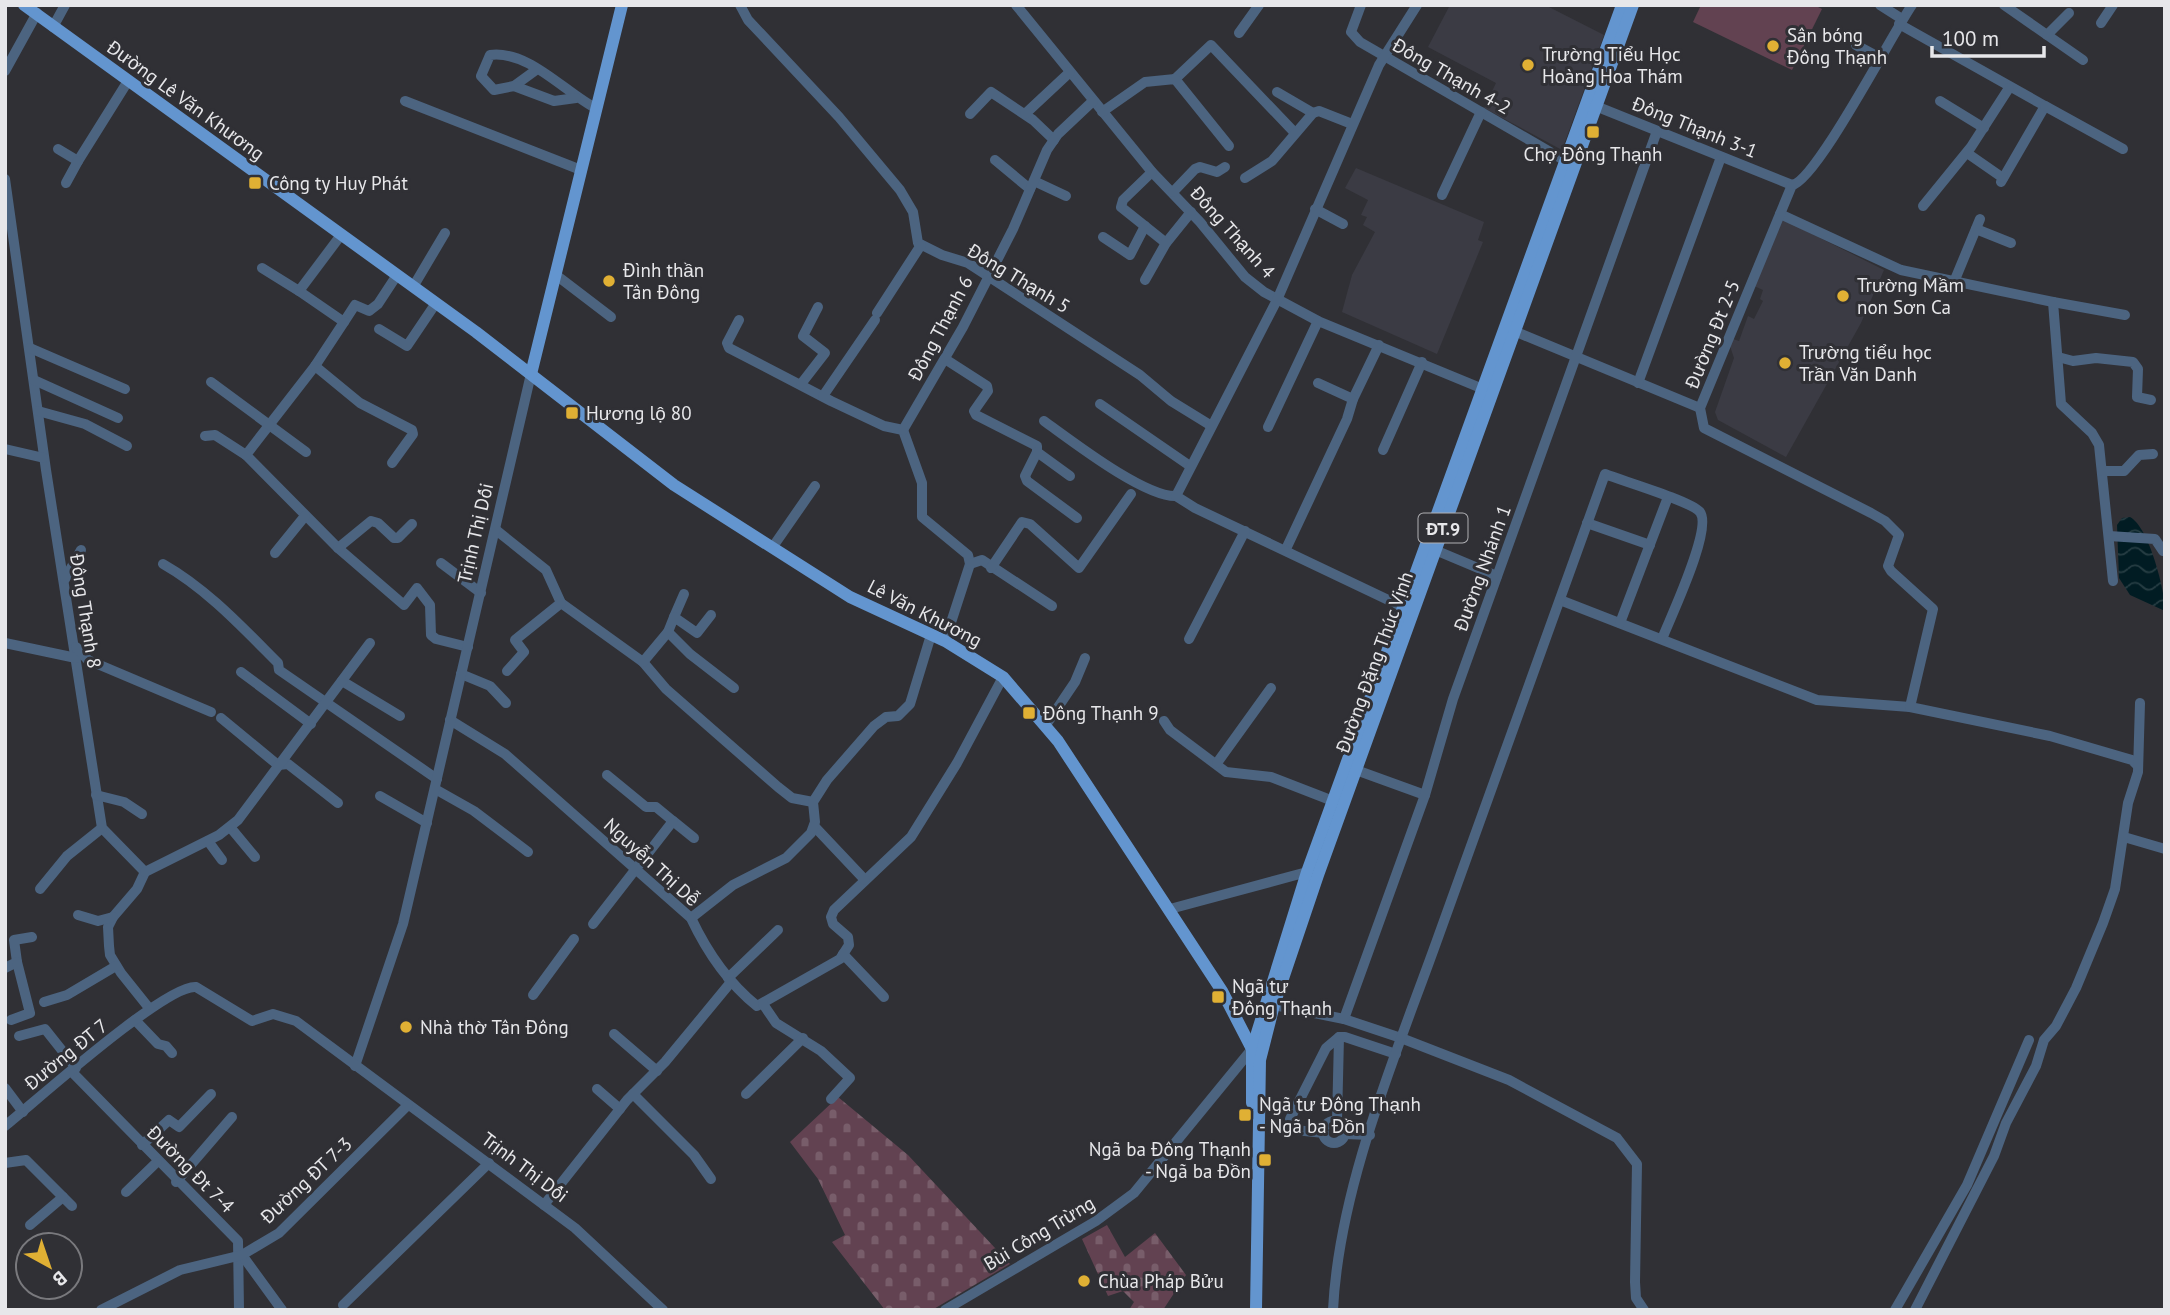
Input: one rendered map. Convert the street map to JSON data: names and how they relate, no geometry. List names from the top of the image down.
{
  "streets": {
    "main road": [
      "Đường Lê Văn Khương",
      "ĐT.9",
      "Trịnh Thị Dối",
      "Lê Văn Khương",
      "Đường Đặng Thúc Vịnh"
    ],
    "street": [
      "Đông Thạnh 4-2",
      "Đông Thạnh 3-1",
      "Đông Thạnh 4",
      "Đông Thạnh 5",
      "Đông Thạnh 6",
      "Đường Đt 2-5",
      "Đường Nhánh 1",
      "Đông Thạnh 8",
      "Nguyễn Thị Dễ",
      "Đường ĐT 7",
      "Đường Đt 7-4",
      "Đường ĐT 7-3",
      "Bùi Công Trừng"
    ]
  },
  "crossings": [
    ["Đông Thạnh 4-2", "Đường Đặng Thúc Vịnh"],
    ["Đường Lê Văn Khương", "Trịnh Thị Dối"],
    ["Đường Lê Văn Khương", "Lê Văn Khương"],
    ["Đông Thạnh 3-1", "Đường Đt 2-5"],
    ["Đông Thạnh 3-1", "Đường Nhánh 1"],
    ["Đông Thạnh 3-1", "Đường Đặng Thúc Vịnh"],
    ["Đông Thạnh 4", "Đông Thạnh 6"],
    ["Đông Thạnh 4", "Đường Đặng Thúc Vịnh"],
    ["Đông Thạnh 5", "Đông Thạnh 6"],
    ["Trịnh Thị Dối", "Lê Văn Khương"],
    ["Trịnh Thị Dối", "Nguyễn Thị Dễ"],
    ["Trịnh Thị Dối", "Đường ĐT 7"],
    ["Trịnh Thị Dối", "Đường ĐT 7-3"],
    ["Lê Văn Khương", "Đường Đặng Thúc Vịnh"],
    ["Lê Văn Khương", "Bùi Công Trừng"],
    ["Đường Đặng Thúc Vịnh", "Bùi Công Trừng"],
    ["Đường ĐT 7", "Đường Đt 7-4"],
    ["Đường Đt 7-4", "Đường ĐT 7-3"]
  ],
  "places": {
    "other": [
      "Sân bóng Đông Thạnh",
      "Trường Tiểu Học Hoàng Hoa Thám",
      "Đình thần Tân Đông",
      "Trường Mầm non Sơn Ca",
      "Trường tiểu học Trần Văn Danh",
      "Nhà thờ Tân Đông",
      "Chùa Pháp Bửu"
    ],
    "transit": [
      "Chợ Đông Thạnh",
      "Công ty Huy Phát",
      "Hương lộ 80",
      "Đông Thạnh 9",
      "Ngã tư Đông Thạnh",
      "Ngã tư Đông Thạnh - Ngã ba Đồn",
      "Ngã ba Đông Thạnh - Ngã ba Đồn"
    ]
  },
  "scale_bar": "100 m",
  "north": "bottom right"
}
